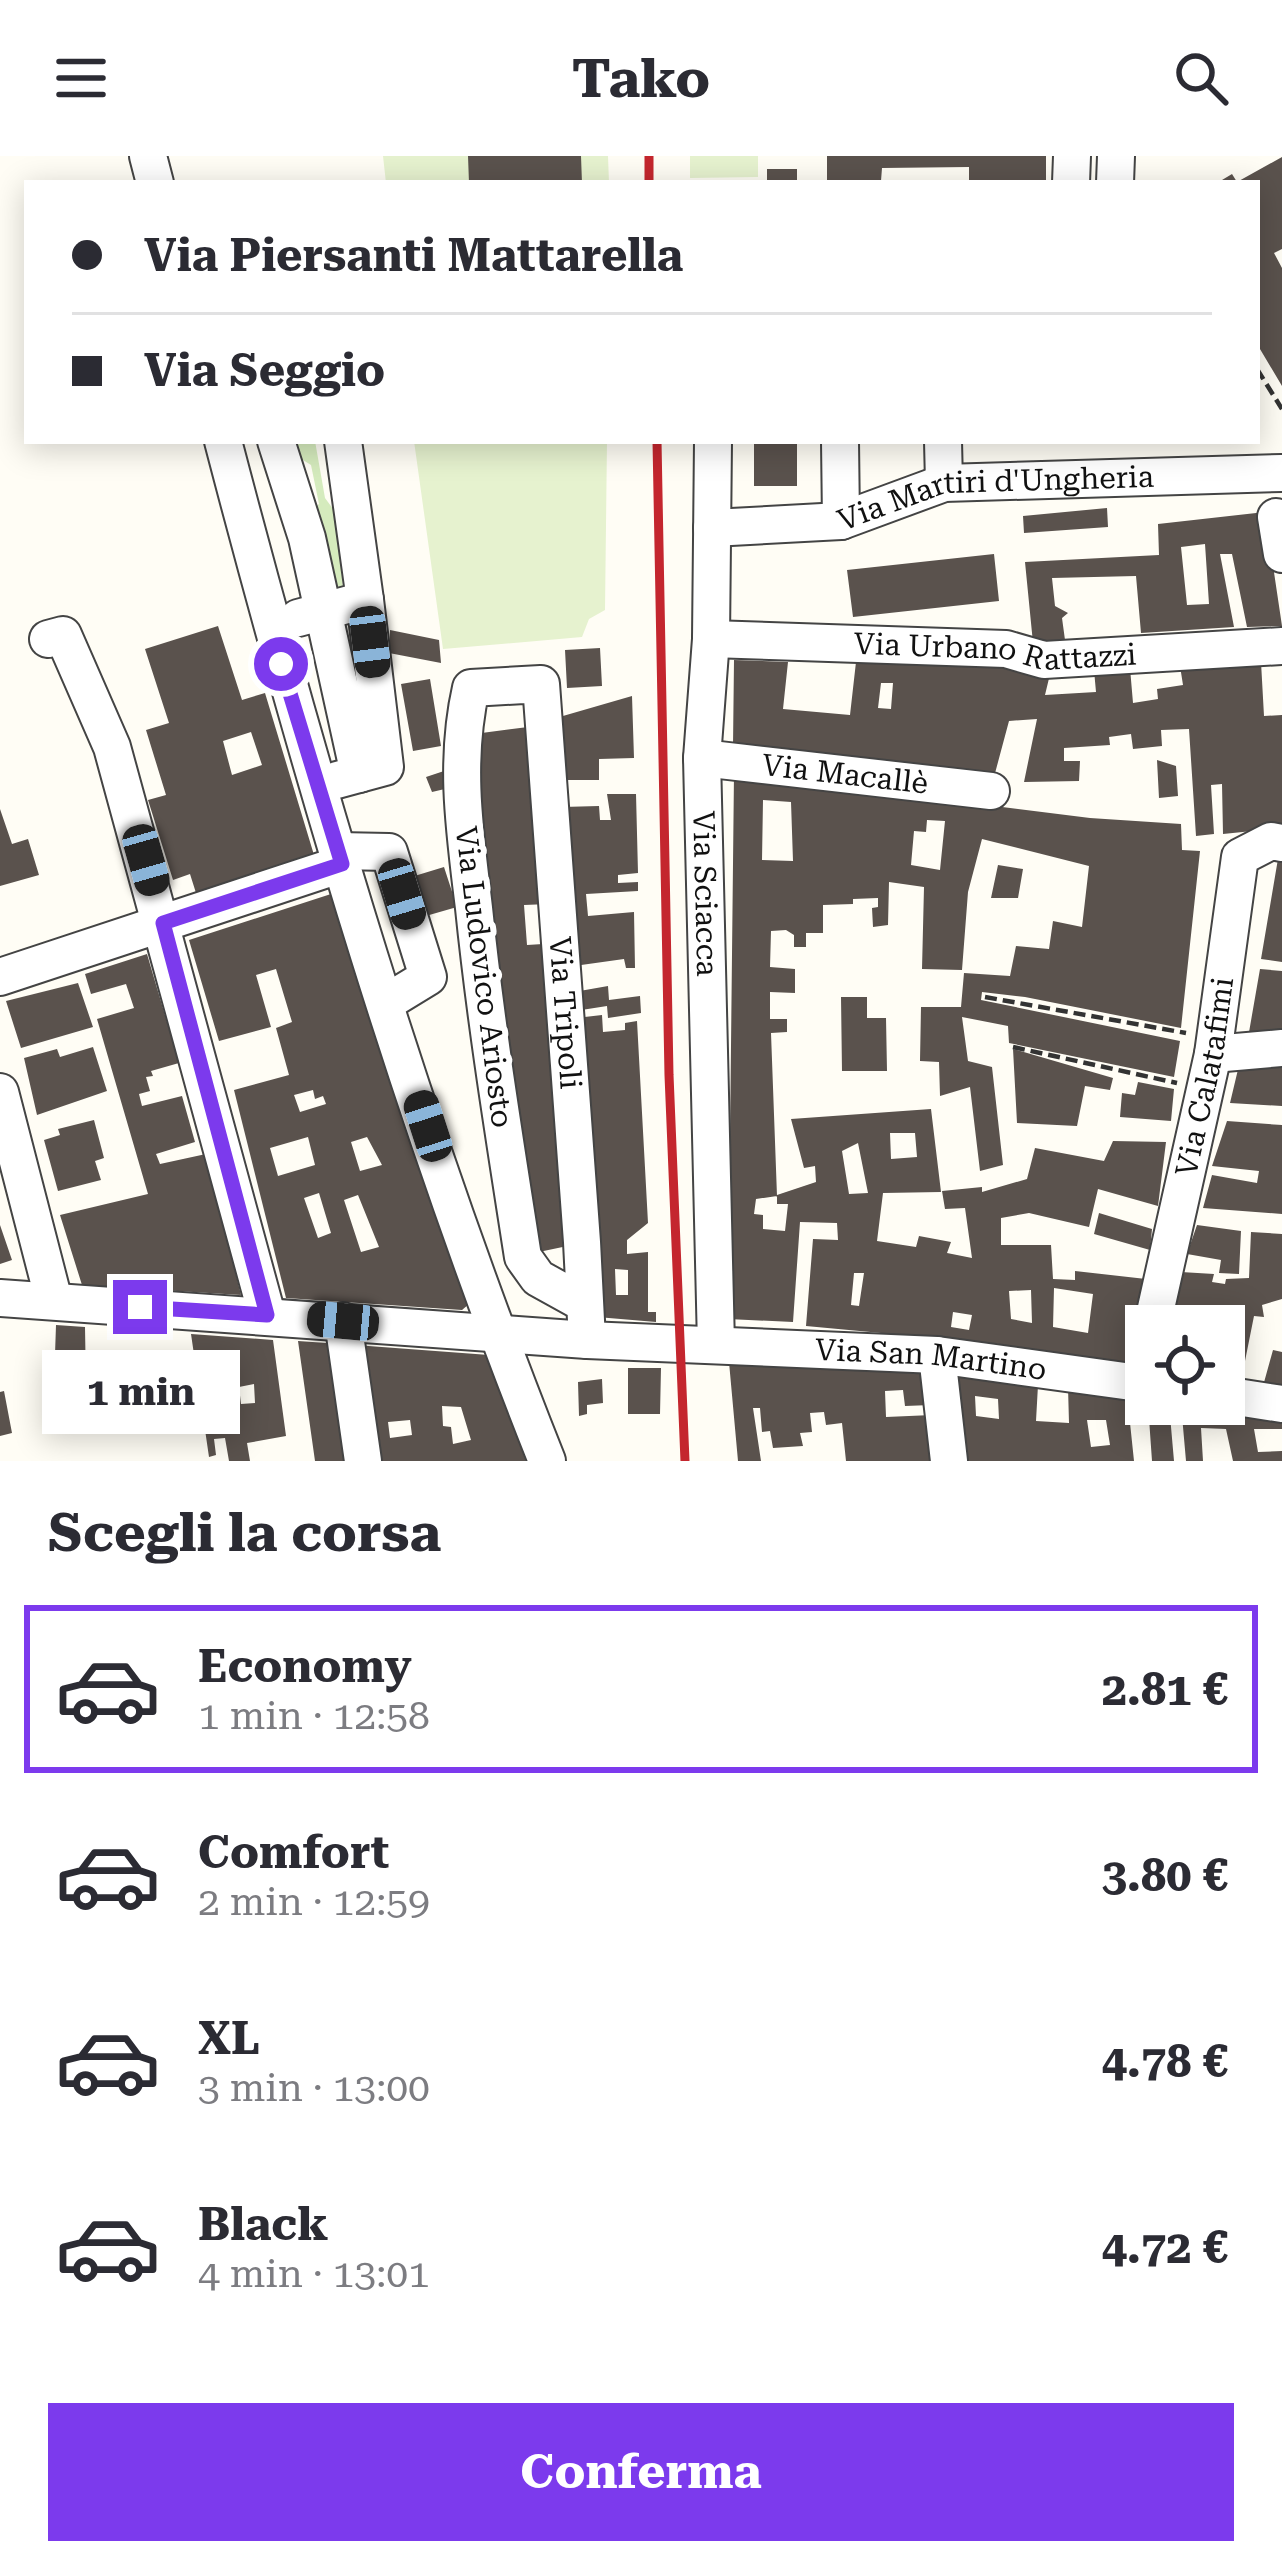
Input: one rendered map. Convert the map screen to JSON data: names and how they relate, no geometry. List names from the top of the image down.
{
  "streets": {
    "street": [
      "Via Martiri d'Ungheria",
      "Via Urbano Rattazzi",
      "Via Macallè",
      "Via Sciacca",
      "Via Ludovico Ariosto",
      "Via Tripoli",
      "Via Calatafimi",
      "Via San Martino"
    ]
  },
  "crossings": [
    ["Via Martiri d'Ungheria", "Via Sciacca"],
    ["Via Urbano Rattazzi", "Via Sciacca"],
    ["Via Macallè", "Via Sciacca"],
    ["Via Sciacca", "Via San Martino"],
    ["Via Ludovico Ariosto", "Via Tripoli"],
    ["Via Ludovico Ariosto", "Via San Martino"],
    ["Via Tripoli", "Via San Martino"]
  ],
  "page": {
    "header": "Tako",
    "banner": ["Via Piersanti Mattarella", "Via Seggio"],
    "bubble": "1 min",
    "heading": "Scegli la corsa",
    "list": [
      {
        "name": "Economy",
        "note": "1 min · 12:58",
        "value": "2.81 €"
      },
      {
        "name": "Comfort",
        "note": "2 min · 12:59",
        "value": "3.80 €"
      },
      {
        "name": "XL",
        "note": "3 min · 13:00",
        "value": "4.78 €"
      },
      {
        "name": "Black",
        "note": "4 min · 13:01",
        "value": "4.72 €"
      }
    ],
    "buttons": "Conferma"
  }
}
